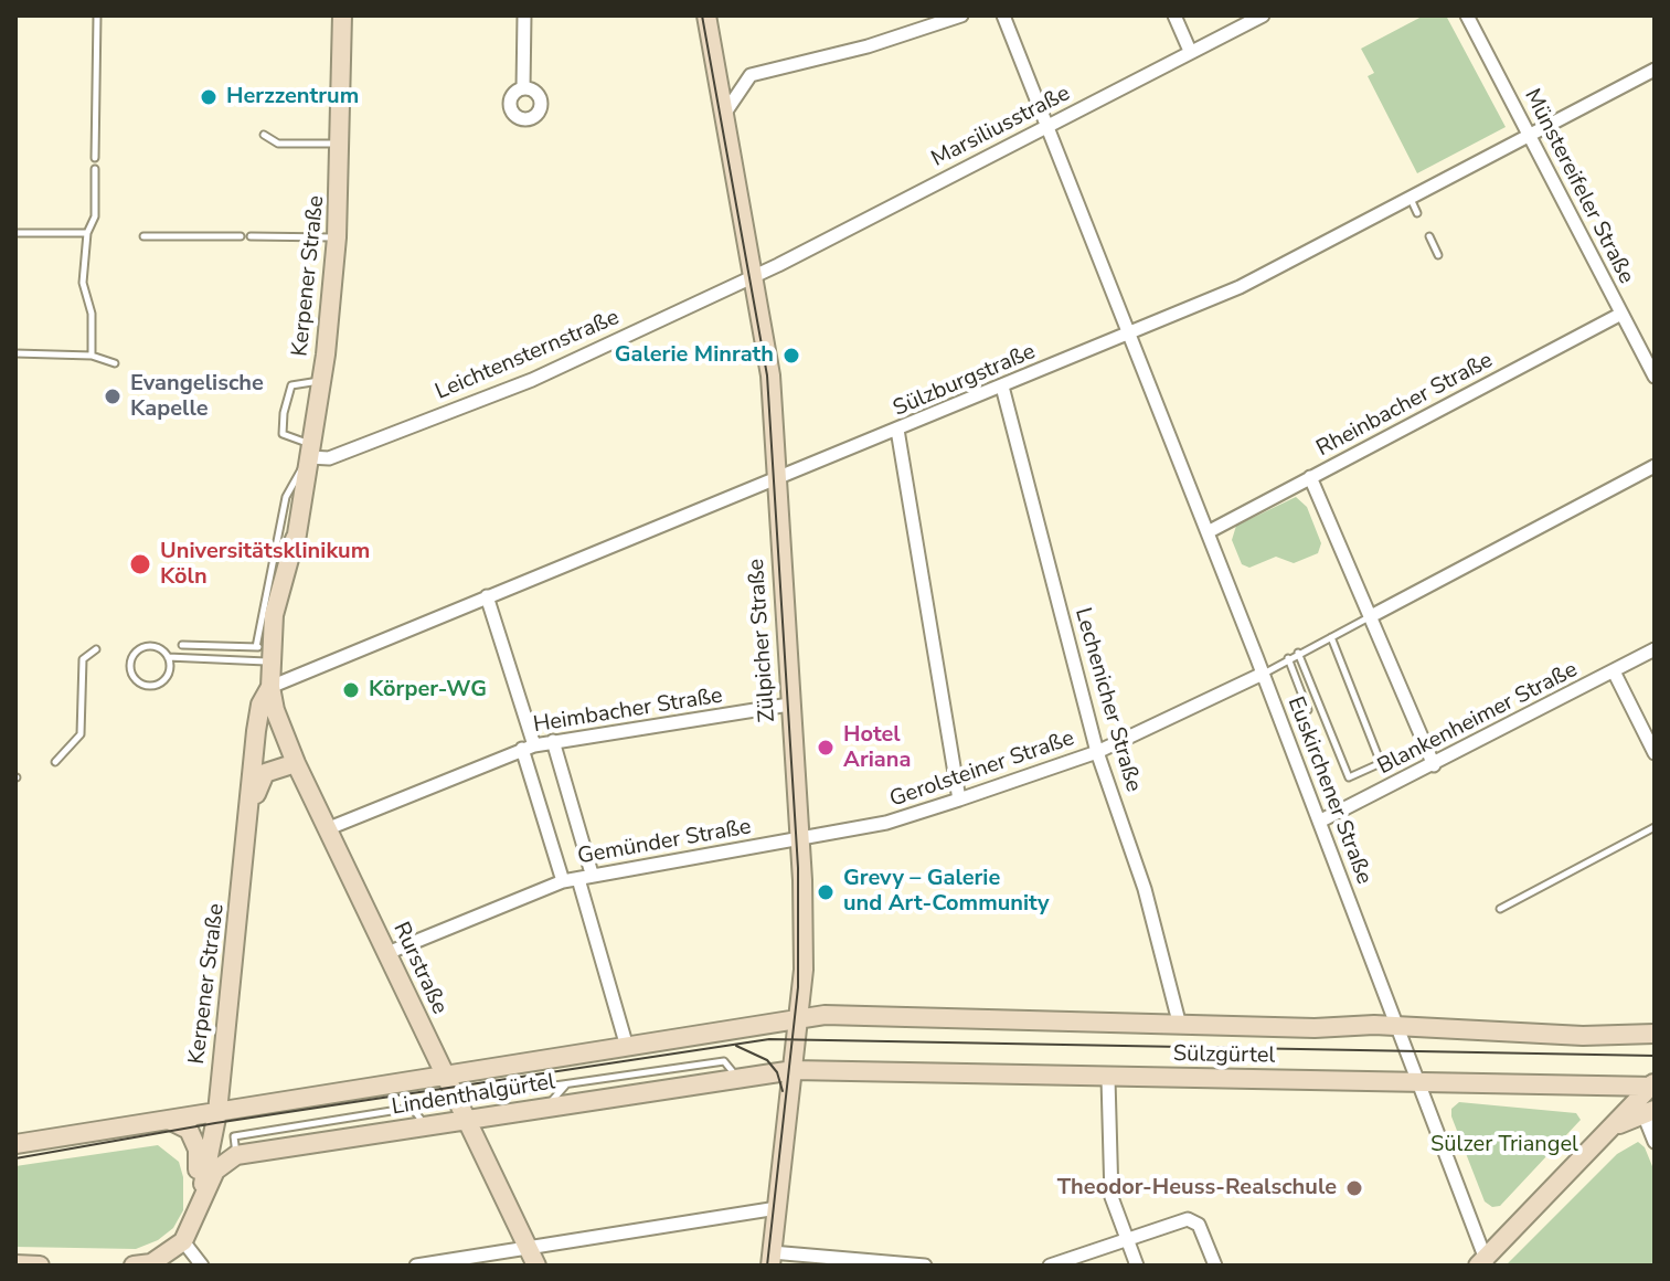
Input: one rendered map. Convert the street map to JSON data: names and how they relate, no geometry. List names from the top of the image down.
{
  "streets": {
    "main road": [
      "Kerpener Straße",
      "Zülpicher Straße",
      "Rurstraße",
      "Sülzgürtel",
      "Lindenthalgürtel"
    ],
    "street": [
      "Marsiliusstraße",
      "Münstereifeler Straße",
      "Leichtensternstraße",
      "Sülzburgstraße",
      "Rheinbacher Straße",
      "Lechenicher Straße",
      "Heimbacher Straße",
      "Blankenheimer Straße",
      "Gerolsteiner Straße",
      "Euskirchener Straße",
      "Gemünder Straße"
    ]
  },
  "crossings": [
    ["Marsiliusstraße", "Leichtensternstraße"],
    ["Marsiliusstraße", "Zülpicher Straße"],
    ["Marsiliusstraße", "Euskirchener Straße"],
    ["Münstereifeler Straße", "Sülzburgstraße"],
    ["Münstereifeler Straße", "Rheinbacher Straße"],
    ["Kerpener Straße", "Leichtensternstraße"],
    ["Kerpener Straße", "Sülzburgstraße"],
    ["Kerpener Straße", "Rurstraße"],
    ["Kerpener Straße", "Lindenthalgürtel"],
    ["Leichtensternstraße", "Zülpicher Straße"],
    ["Sülzburgstraße", "Zülpicher Straße"],
    ["Sülzburgstraße", "Lechenicher Straße"],
    ["Sülzburgstraße", "Euskirchener Straße"],
    ["Sülzburgstraße", "Rurstraße"],
    ["Rheinbacher Straße", "Euskirchener Straße"],
    ["Zülpicher Straße", "Heimbacher Straße"],
    ["Zülpicher Straße", "Gerolsteiner Straße"],
    ["Zülpicher Straße", "Gemünder Straße"],
    ["Zülpicher Straße", "Sülzgürtel"],
    ["Zülpicher Straße", "Lindenthalgürtel"],
    ["Lechenicher Straße", "Gerolsteiner Straße"],
    ["Lechenicher Straße", "Sülzgürtel"],
    ["Heimbacher Straße", "Rurstraße"],
    ["Blankenheimer Straße", "Euskirchener Straße"],
    ["Gerolsteiner Straße", "Euskirchener Straße"],
    ["Gerolsteiner Straße", "Gemünder Straße"],
    ["Euskirchener Straße", "Sülzgürtel"],
    ["Gemünder Straße", "Rurstraße"],
    ["Rurstraße", "Lindenthalgürtel"],
    ["Sülzgürtel", "Lindenthalgürtel"]
  ],
  "parks": ["Sülzer Triangel"],
  "places": [
    "Herzzentrum",
    "Galerie Minrath",
    "Evangelische Kapelle",
    "Universitätsklinikum Köln",
    "Körper-WG",
    "Hotel Ariana",
    "Grevy – Galerie und Art-Community",
    "Theodor-Heuss-Realschule"
  ]
}
